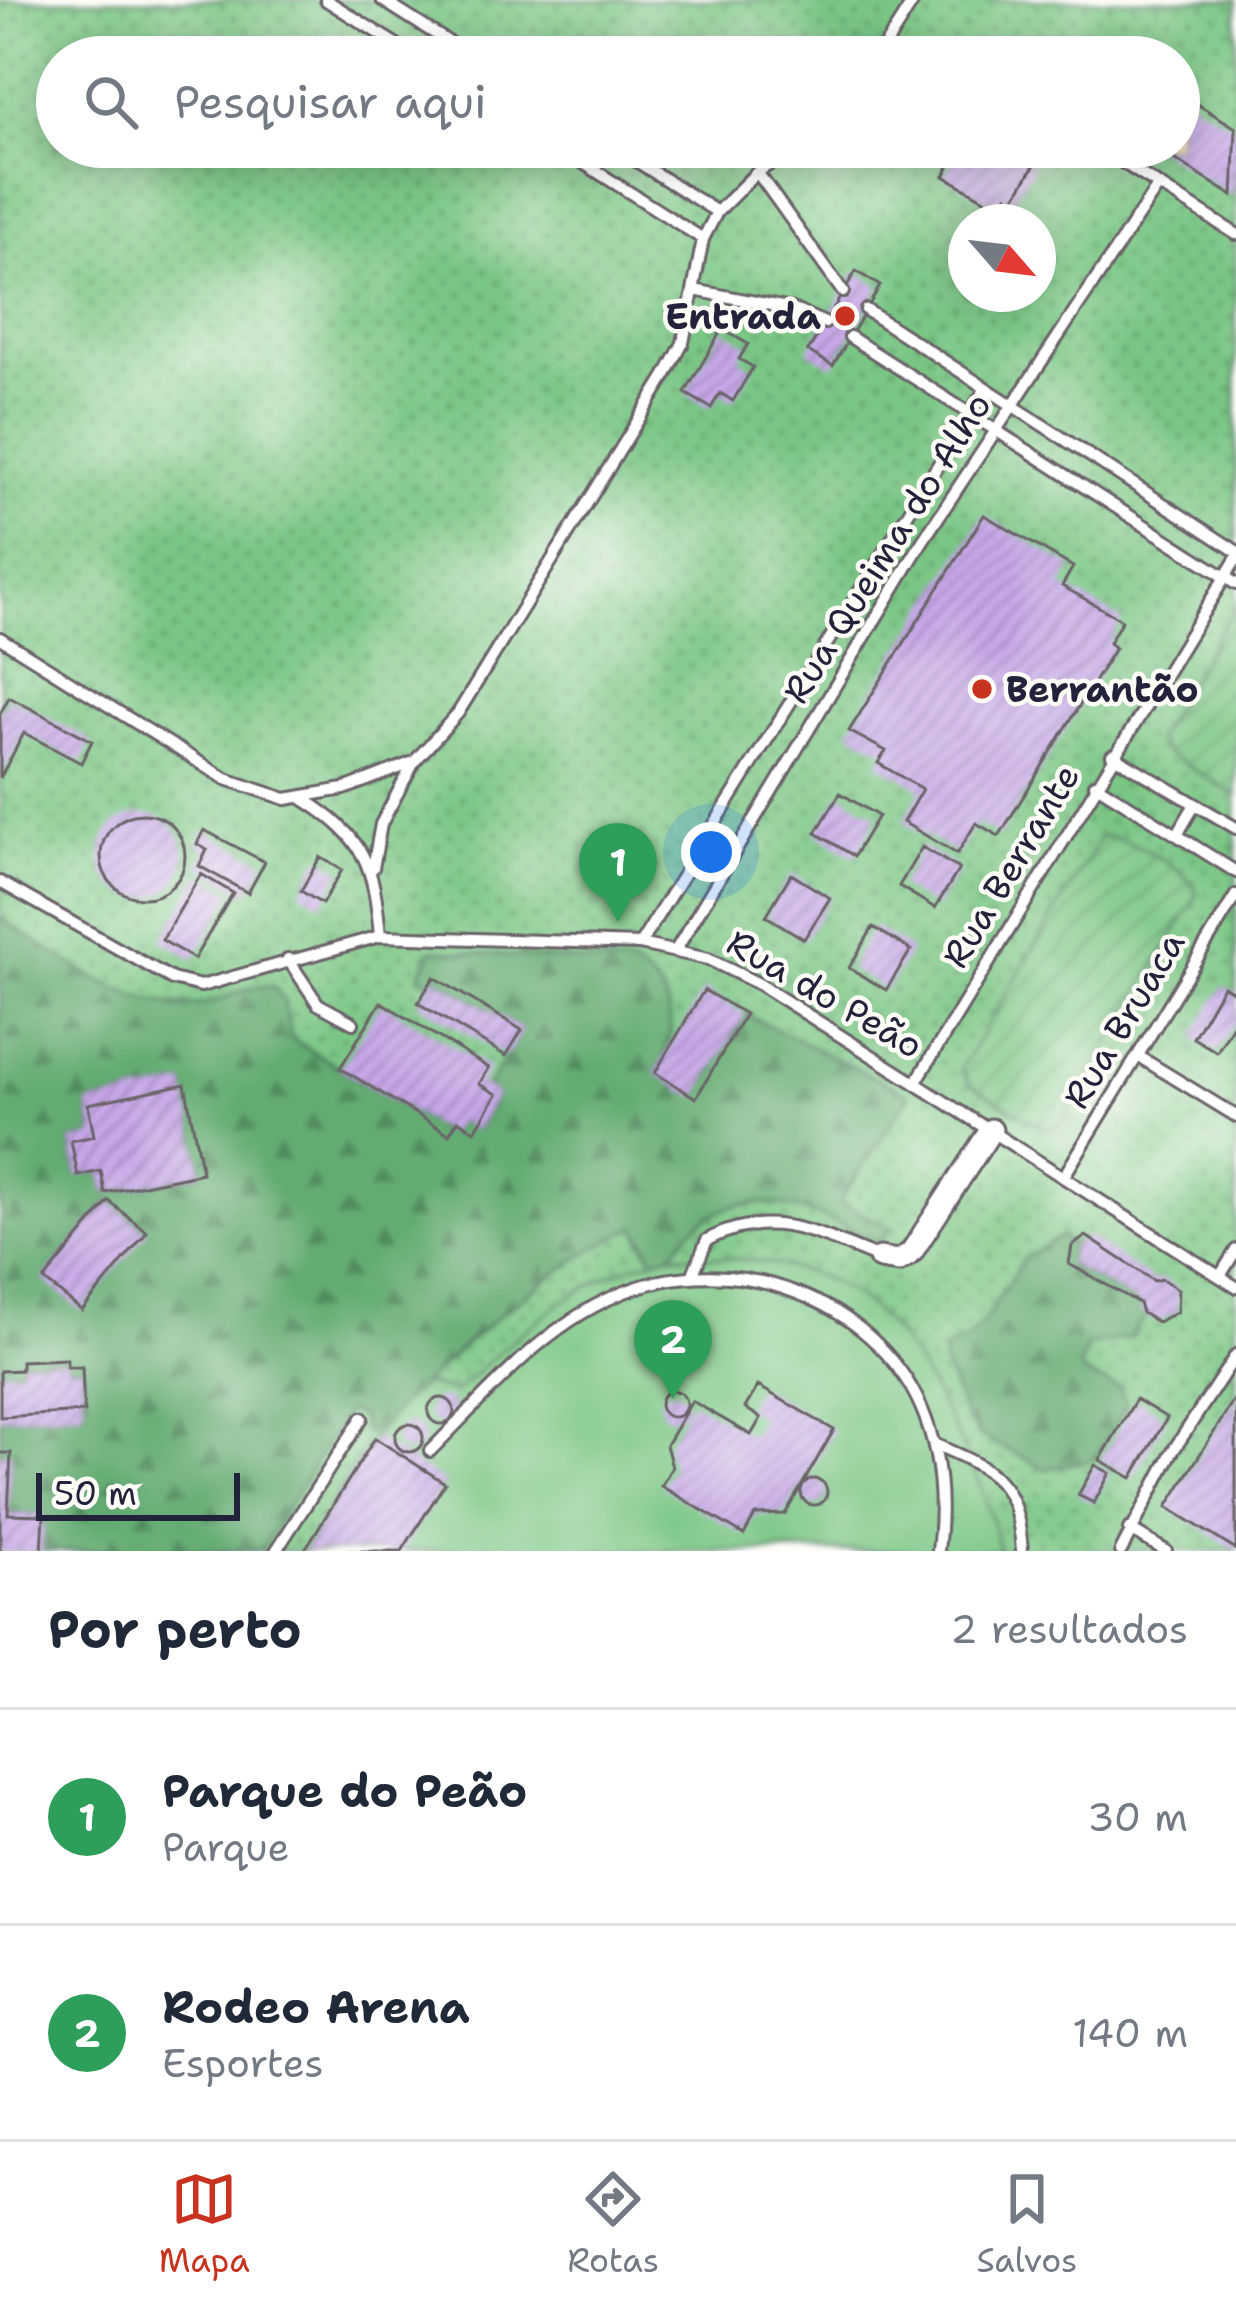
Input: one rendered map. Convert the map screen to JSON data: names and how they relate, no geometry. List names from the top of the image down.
{
  "streets": {
    "lane": [
      "Rua Queima do Alho",
      "Rua Berrante",
      "Rua do Peão",
      "Rua Bruaca"
    ]
  },
  "crossings": [
    ["Rua Queima do Alho", "Rua do Peão"],
    ["Rua Berrante", "Rua do Peão"],
    ["Rua do Peão", "Rua Bruaca"]
  ],
  "places": ["Entrada", "Berrantão"],
  "scale_bar": "50 m",
  "north": "bottom right",
  "page": {
    "search": "Pesquisar aqui",
    "pins": ["1", "2"],
    "scale": "50 m",
    "heading": ["Por perto", "2 resultados"],
    "list": [
      {
        "mark": "1",
        "name": "Parque do Peão",
        "note": "Parque",
        "value": "30 m"
      },
      {
        "mark": "2",
        "name": "Rodeo Arena",
        "note": "Esportes",
        "value": "140 m"
      }
    ],
    "nav": ["Mapa", "Rotas", "Salvos"]
  }
}
